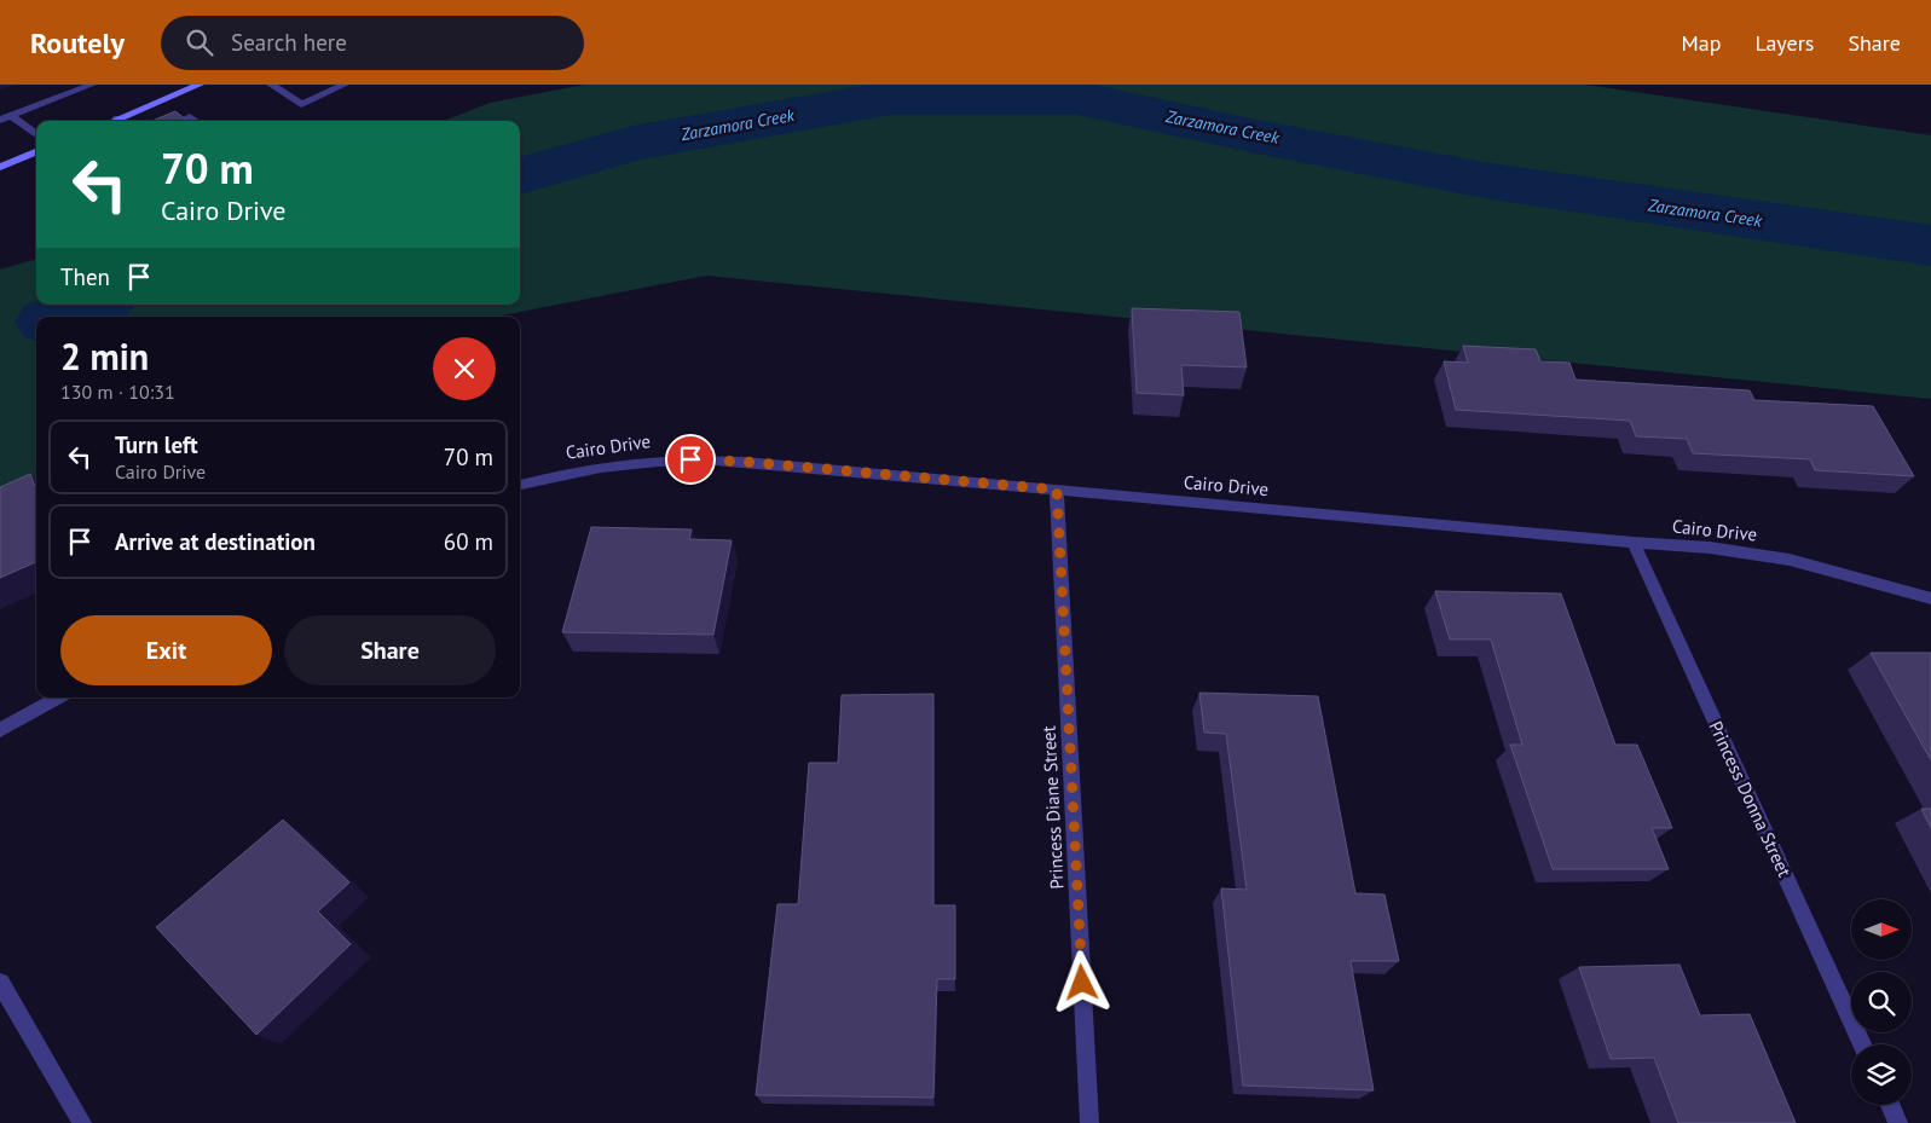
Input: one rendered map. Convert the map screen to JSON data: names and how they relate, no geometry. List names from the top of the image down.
{
  "streets": {
    "street": ["Cairo Drive", "Princess Donna Street", "Princess Diane Street"]
  },
  "crossings": [
    ["Cairo Drive", "Princess Donna Street"],
    ["Cairo Drive", "Princess Diane Street"]
  ],
  "water": ["Zarzamora Creek"],
  "north": "right",
  "page": {
    "header": "Routely",
    "search": "Search here",
    "nav": ["Map", "Layers", "Share"],
    "turn": ["70 m", "Cairo Drive"],
    "then": "Then",
    "heading": ["2 min", "130 m · 10:31"],
    "list": [
      {
        "name": "Turn left",
        "note": "Cairo Drive",
        "value": "70 m"
      },
      {
        "name": "Arrive at destination",
        "value": "60 m"
      }
    ],
    "buttons": ["Exit", "Share"]
  }
}
